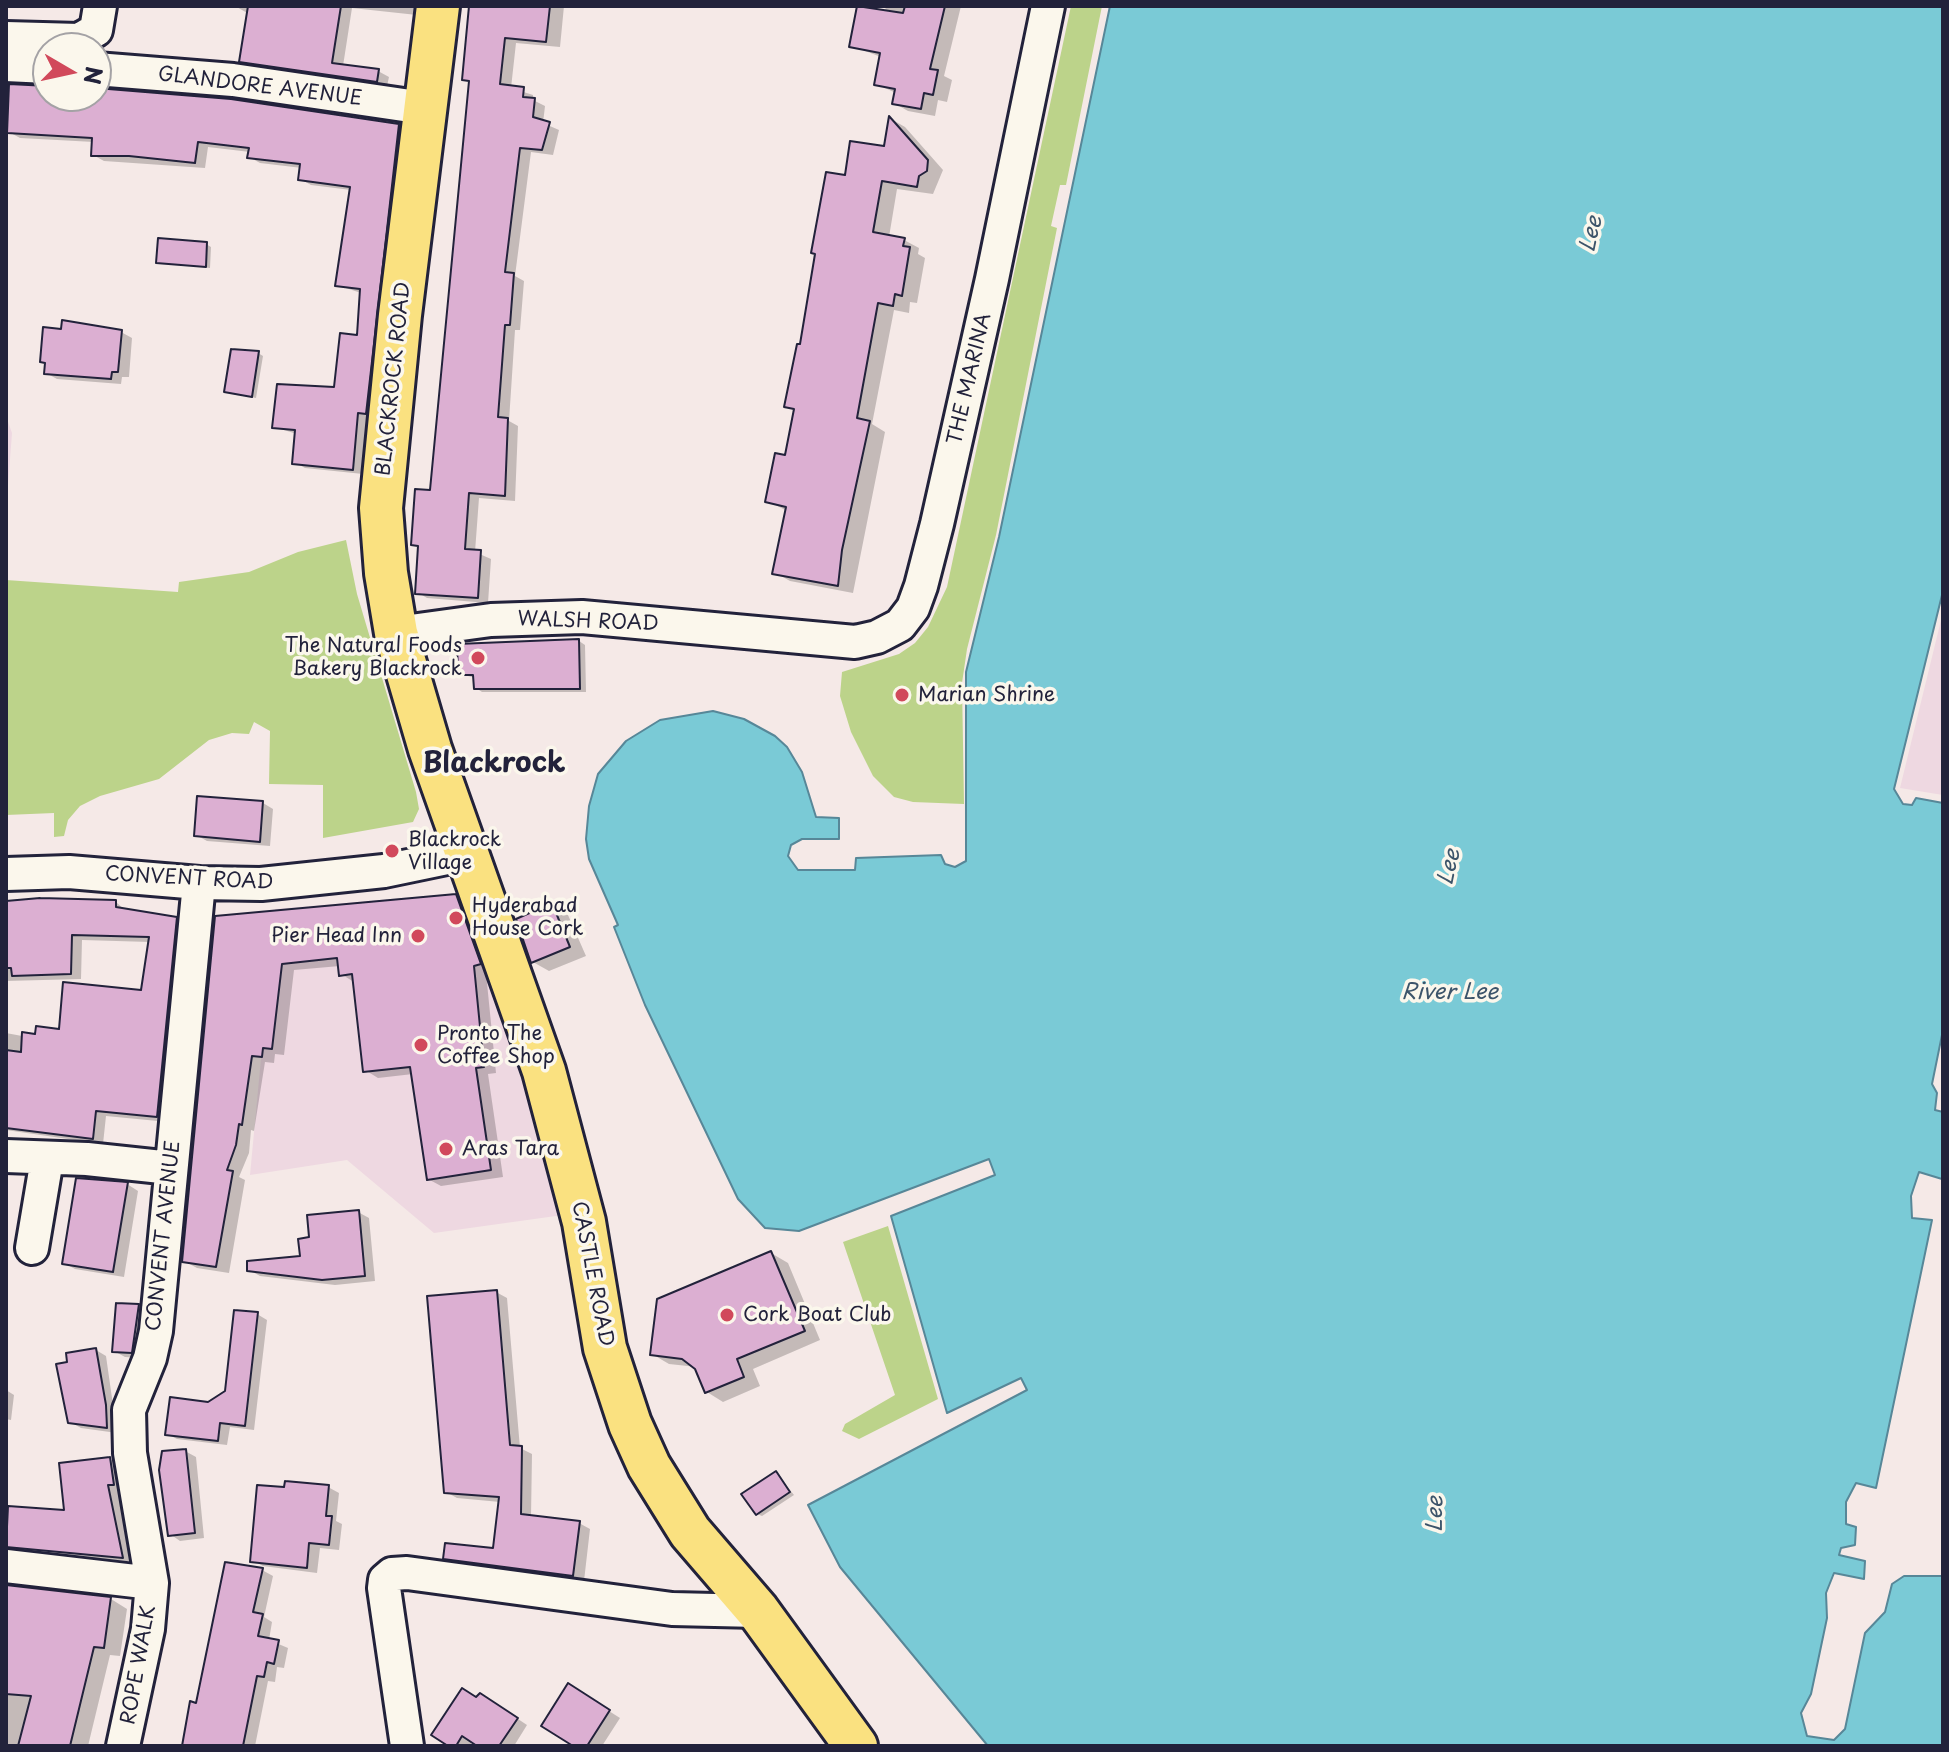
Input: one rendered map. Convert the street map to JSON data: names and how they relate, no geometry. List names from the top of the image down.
{
  "streets": {
    "main road": ["BLACKROCK ROAD", "CASTLE ROAD"],
    "street": [
      "GLANDORE AVENUE",
      "THE MARINA",
      "WALSH ROAD",
      "CONVENT ROAD",
      "CONVENT AVENUE",
      "ROPE WALK"
    ]
  },
  "crossings": [
    ["GLANDORE AVENUE", "BLACKROCK ROAD"],
    ["BLACKROCK ROAD", "WALSH ROAD"],
    ["BLACKROCK ROAD", "CASTLE ROAD"],
    ["THE MARINA", "WALSH ROAD"],
    ["CONVENT ROAD", "CONVENT AVENUE"],
    ["CONVENT ROAD", "CASTLE ROAD"],
    ["CONVENT AVENUE", "ROPE WALK"]
  ],
  "districts": ["Blackrock"],
  "water": ["Lee", "River Lee"],
  "places": [
    "The Natural Foods Bakery Blackrock",
    "Marian Shrine",
    "Blackrock Village",
    "Hyderabad House Cork",
    "Pier Head Inn",
    "Pronto The Coffee Shop",
    "Aras Tara",
    "Cork Boat Club"
  ],
  "north": "right"
}
